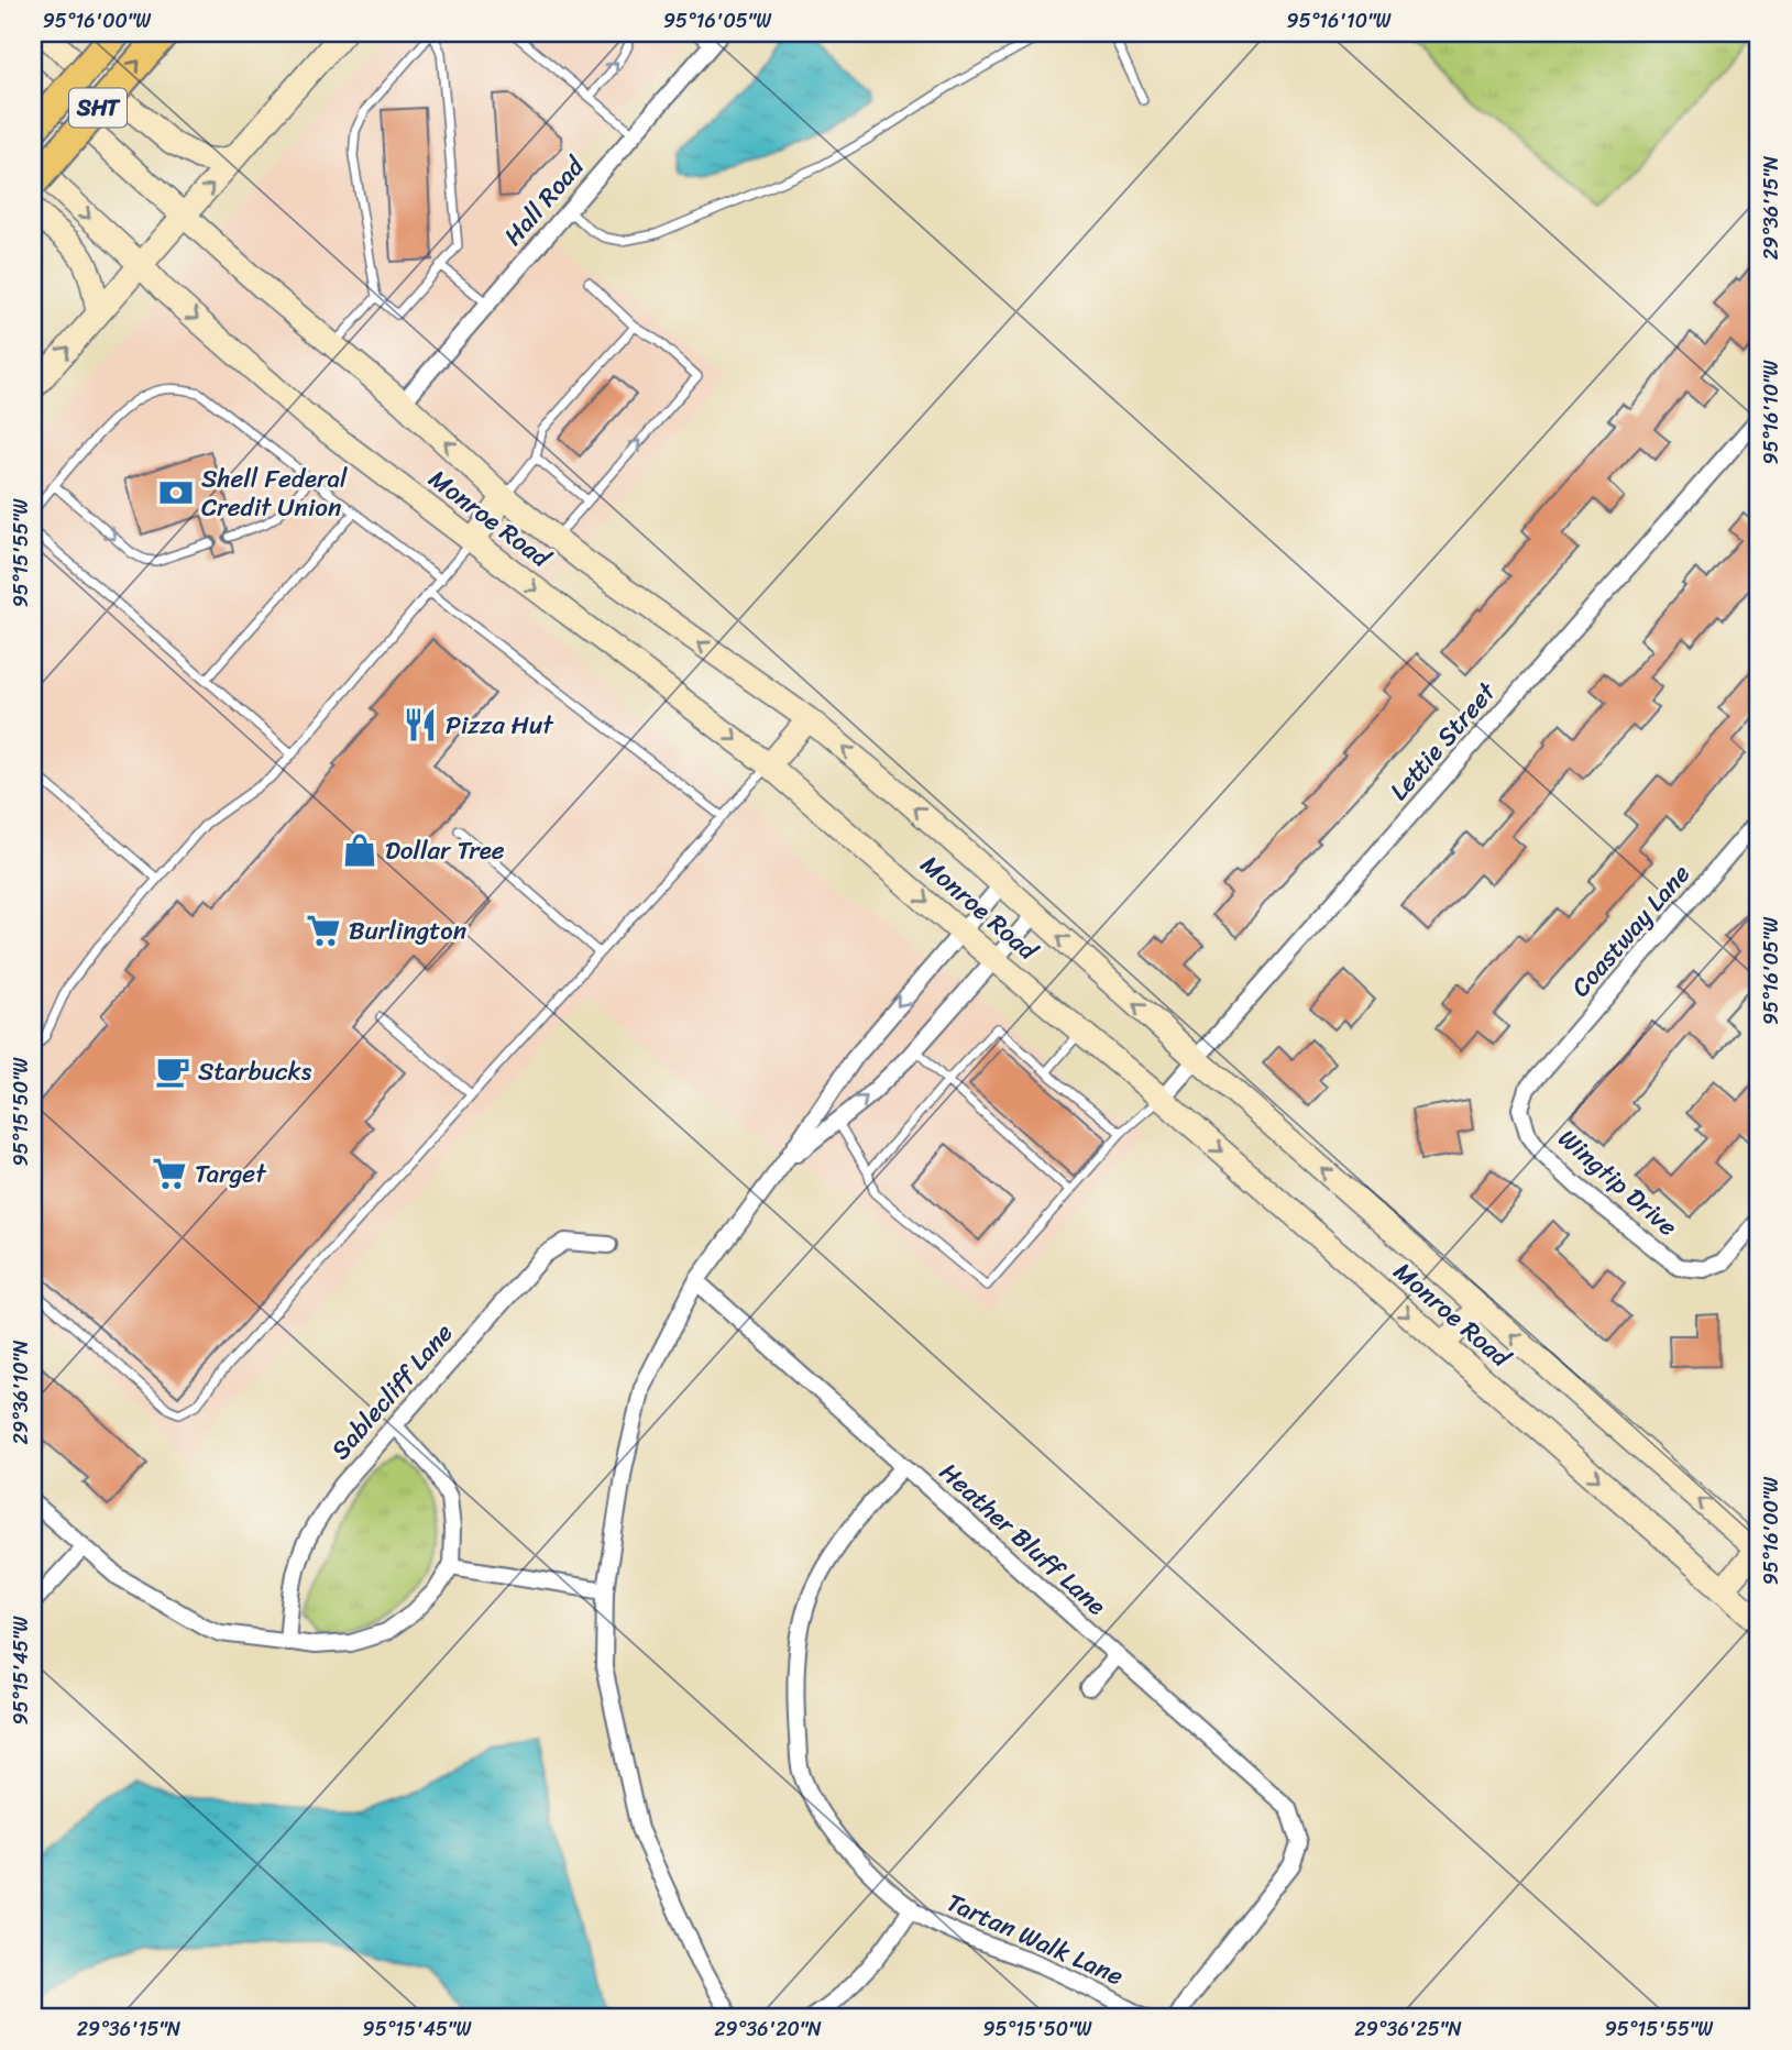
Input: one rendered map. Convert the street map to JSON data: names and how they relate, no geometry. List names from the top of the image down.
{
  "streets": {
    "highway": ["SHT"],
    "main road": ["Monroe Road"],
    "street": [
      "Hall Road",
      "Lettie Street",
      "Coastway Lane",
      "Wingtip Drive",
      "Sablecliff Lane",
      "Heather Bluff Lane",
      "Tartan Walk Lane"
    ]
  },
  "crossings": [
    ["Hall Road", "Monroe Road"],
    ["Monroe Road", "Lettie Street"],
    ["Coastway Lane", "Wingtip Drive"],
    ["Heather Bluff Lane", "Tartan Walk Lane"]
  ],
  "places": {
    "bank": ["Shell Federal Credit Union"],
    "restaurant": ["Pizza Hut"],
    "shop": ["Dollar Tree"],
    "supermarket": ["Burlington", "Target"],
    "cafe": ["Starbucks"]
  },
  "coordinates": [
    "95°16'00\"W",
    "95°16'05\"W",
    "95°16'10\"W",
    "29°36'15\"N",
    "95°15'55\"W",
    "95°15'50\"W",
    "29°36'10\"N",
    "95°15'45\"W",
    "29°36'20\"N",
    "29°36'25\"N"
  ]
}
